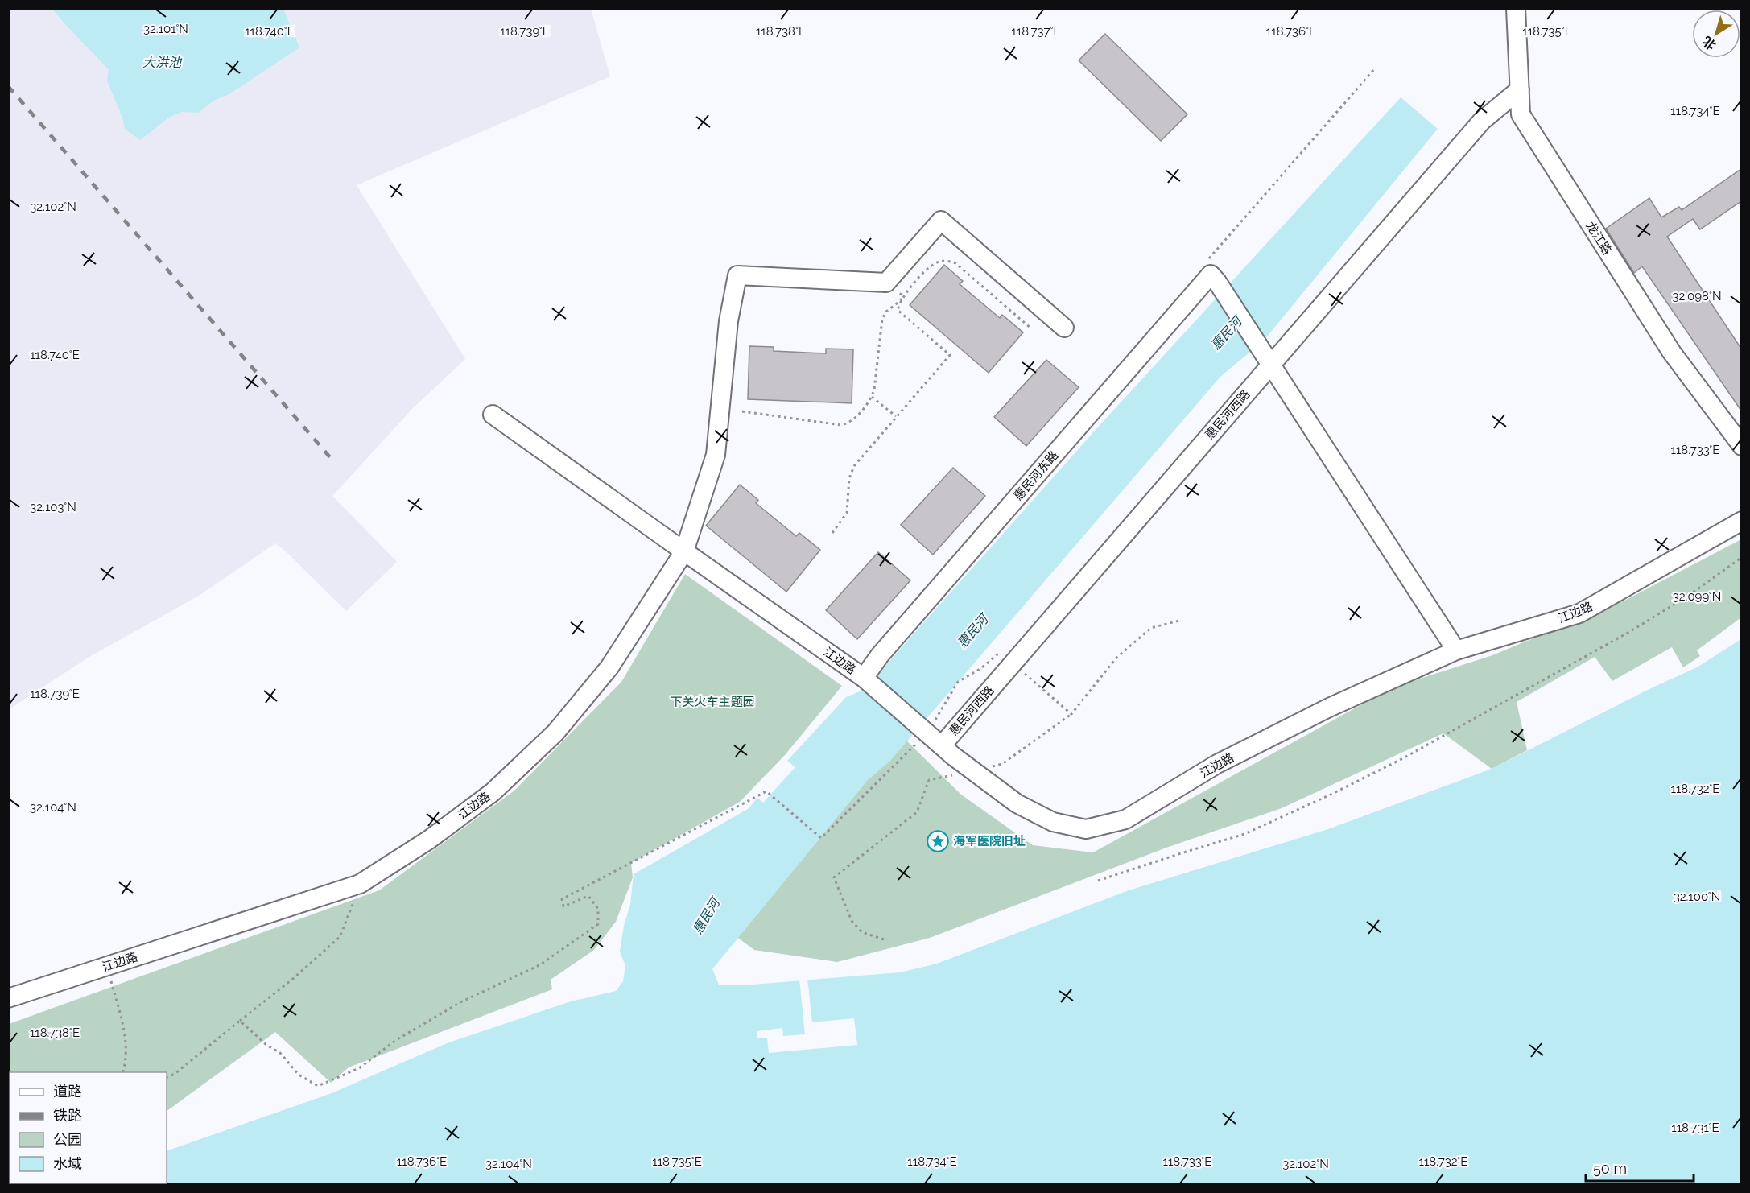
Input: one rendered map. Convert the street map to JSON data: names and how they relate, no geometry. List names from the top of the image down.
{
  "streets": {
    "street": [
      "龙江路",
      "惠民河西路",
      "惠民河东路",
      "江边路"
    ]
  },
  "crossings": [
    ["龙江路", "惠民河西路"],
    ["惠民河西路", "惠民河东路"],
    ["惠民河东路", "江边路"]
  ],
  "water": ["大洪池", "惠民河"],
  "parks": ["下关火车主题园"],
  "places": {
    "place": ["海军医院旧址"]
  },
  "legend": [
    "道路",
    "铁路",
    "公园",
    "水域"
  ],
  "scale_bar": "50 m",
  "north": "bottom left",
  "coordinates": [
    "32.101°N",
    "118.740°E",
    "118.739°E",
    "118.738°E",
    "118.737°E",
    "118.736°E",
    "118.735°E",
    "118.734°E",
    "32.102°N",
    "32.098°N",
    "118.733°E",
    "32.103°N",
    "32.099°N",
    "118.732°E",
    "32.104°N",
    "32.100°N",
    "118.731°E"
  ]
}
